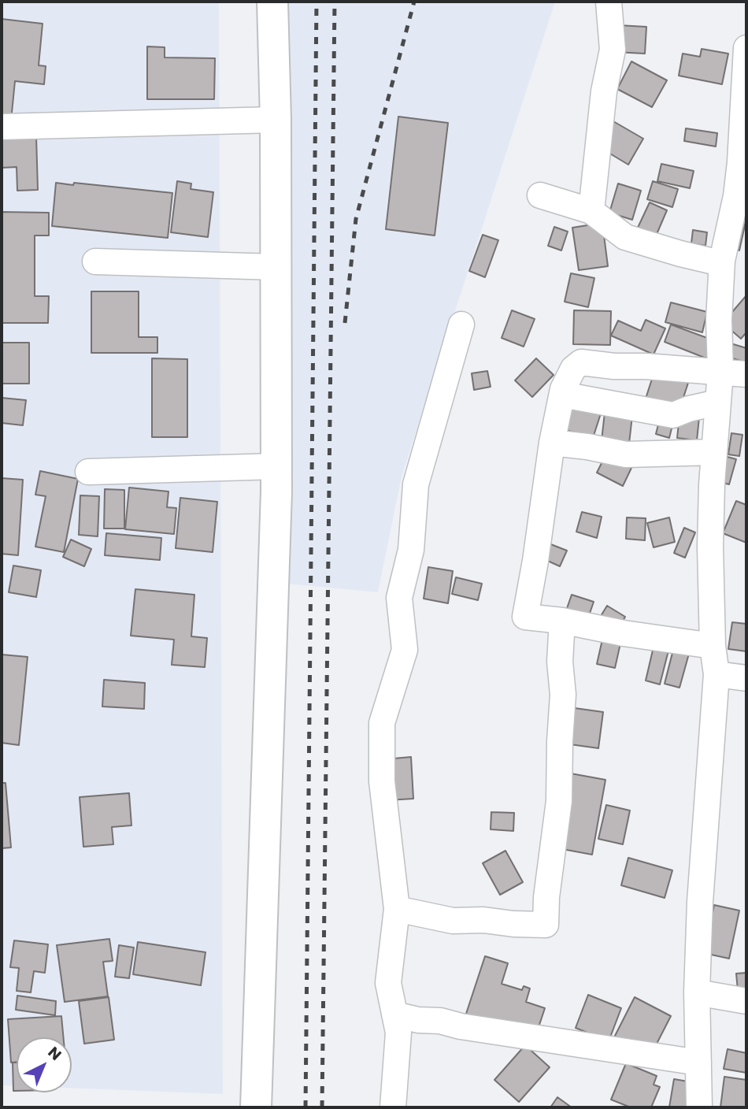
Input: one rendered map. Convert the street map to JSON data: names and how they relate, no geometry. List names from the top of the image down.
{
  "north": "top right"
}
